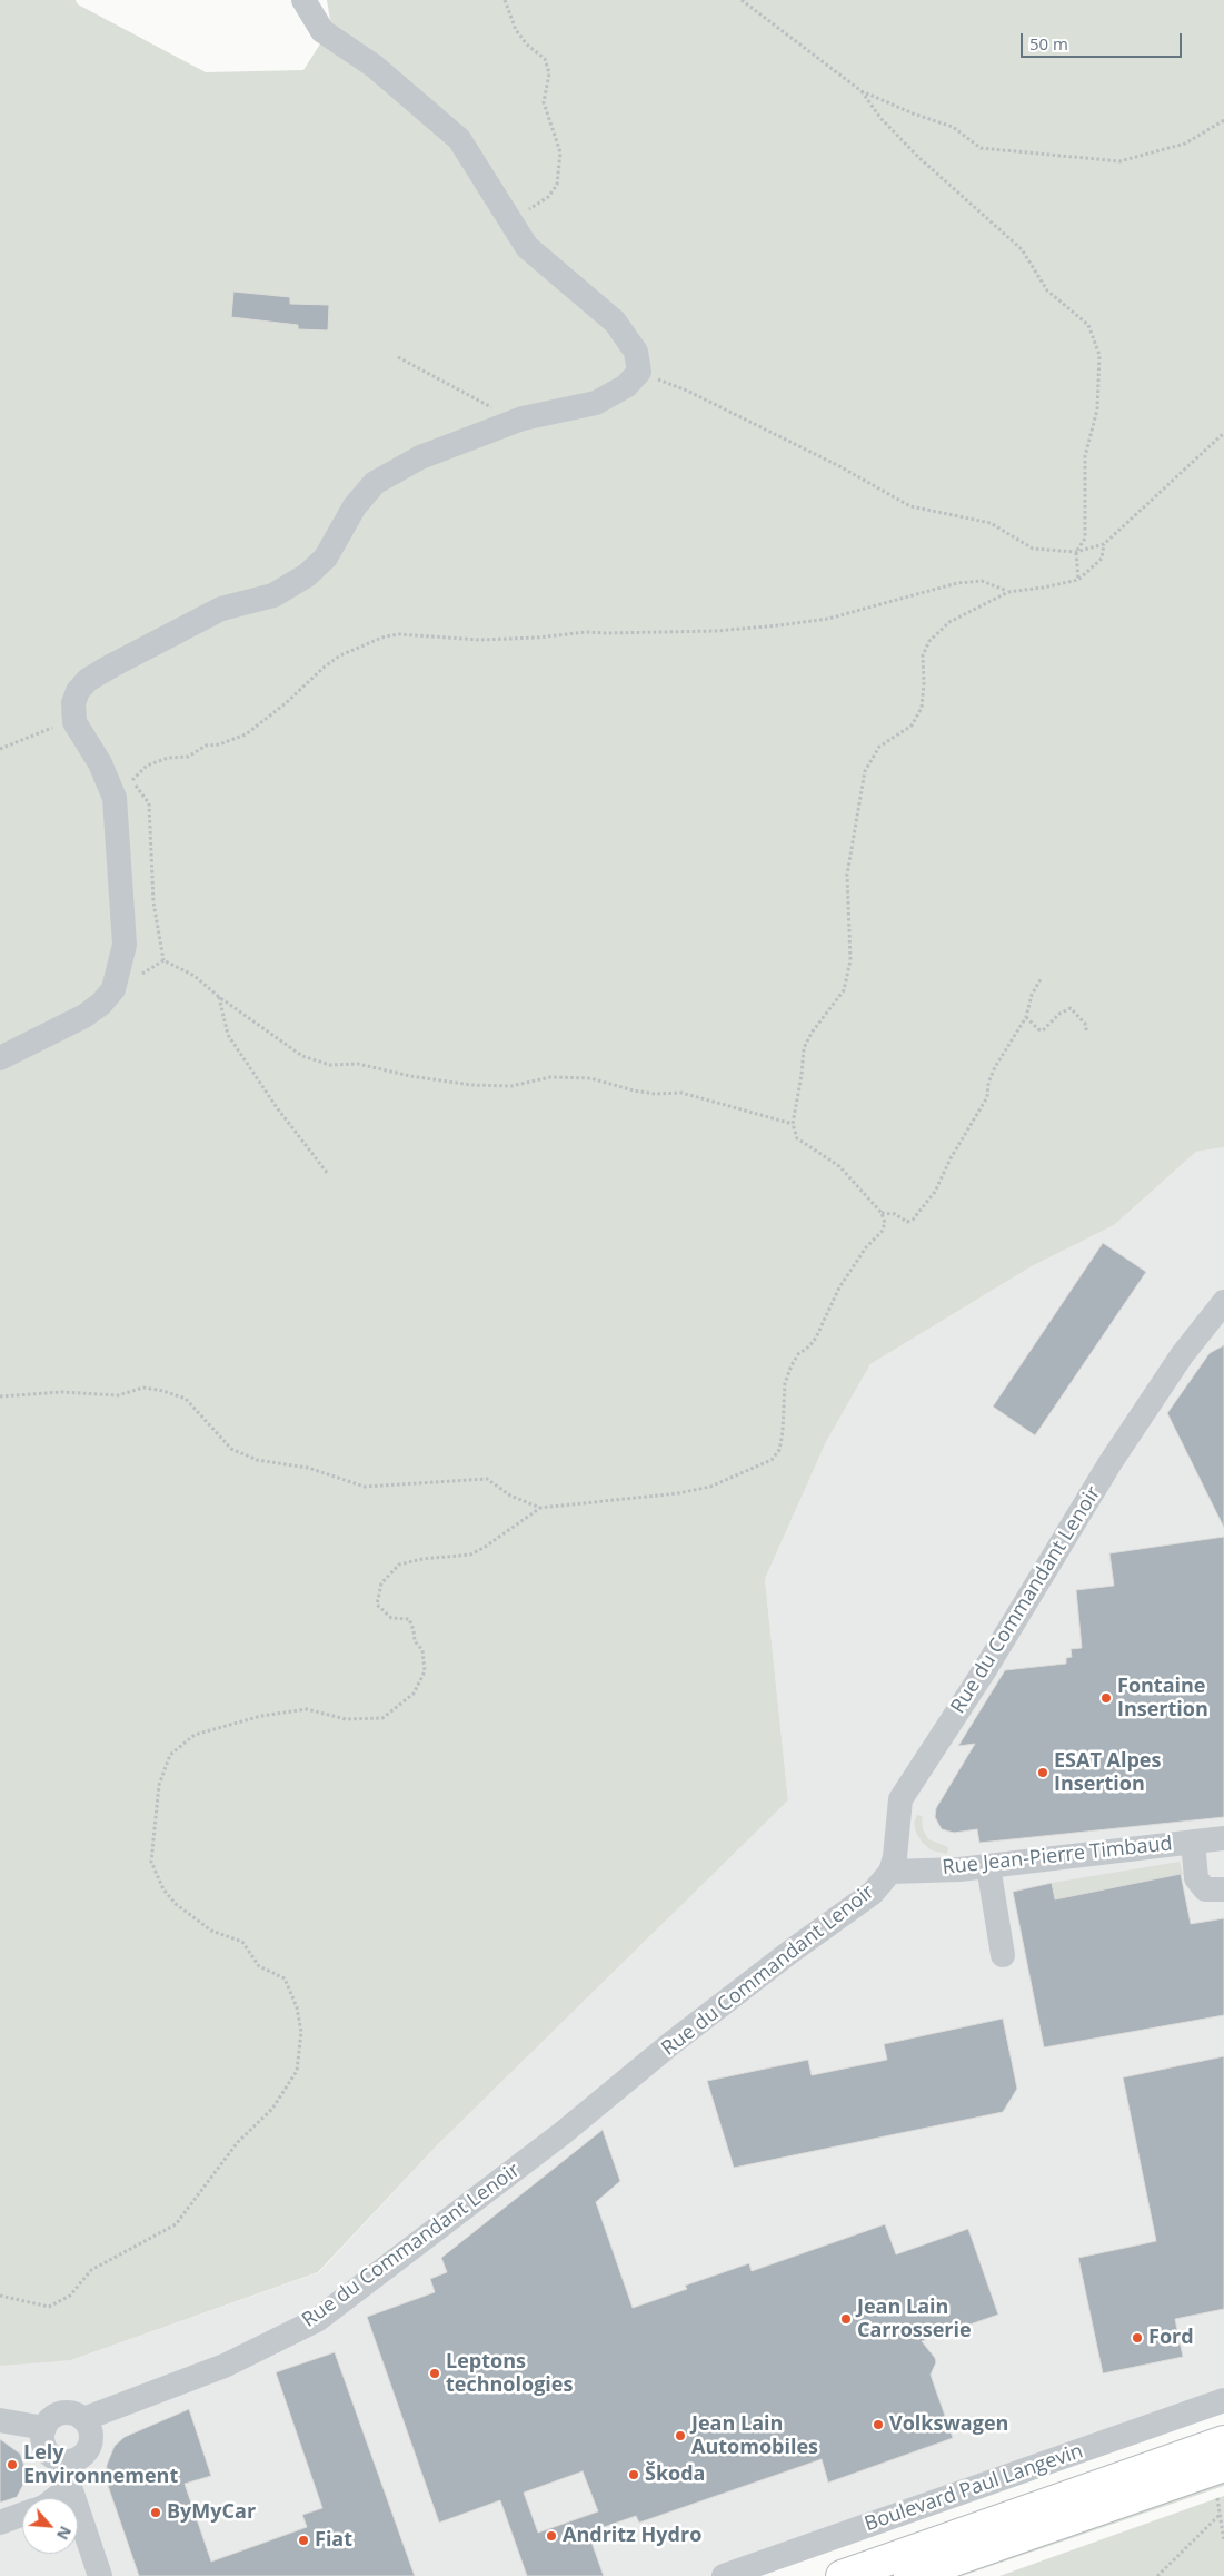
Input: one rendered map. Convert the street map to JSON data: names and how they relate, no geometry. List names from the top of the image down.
{
  "streets": {
    "main road": ["Boulevard Paul Langevin"],
    "street": ["Rue du Commandant Lenoir", "Rue Jean-Pierre Timbaud"]
  },
  "crossings": [
    ["Rue du Commandant Lenoir", "Rue Jean-Pierre Timbaud"]
  ],
  "places": [
    "Fontaine Insertion",
    "ESAT Alpes Insertion",
    "Jean Lain Carrosserie",
    "Ford",
    "Leptons technologies",
    "Volkswagen",
    "Jean Lain Automobiles",
    "Lely Environnement",
    "Škoda",
    "ByMyCar",
    "Andritz Hydro",
    "Fiat"
  ],
  "scale_bar": "50 m",
  "north": "bottom right"
}
